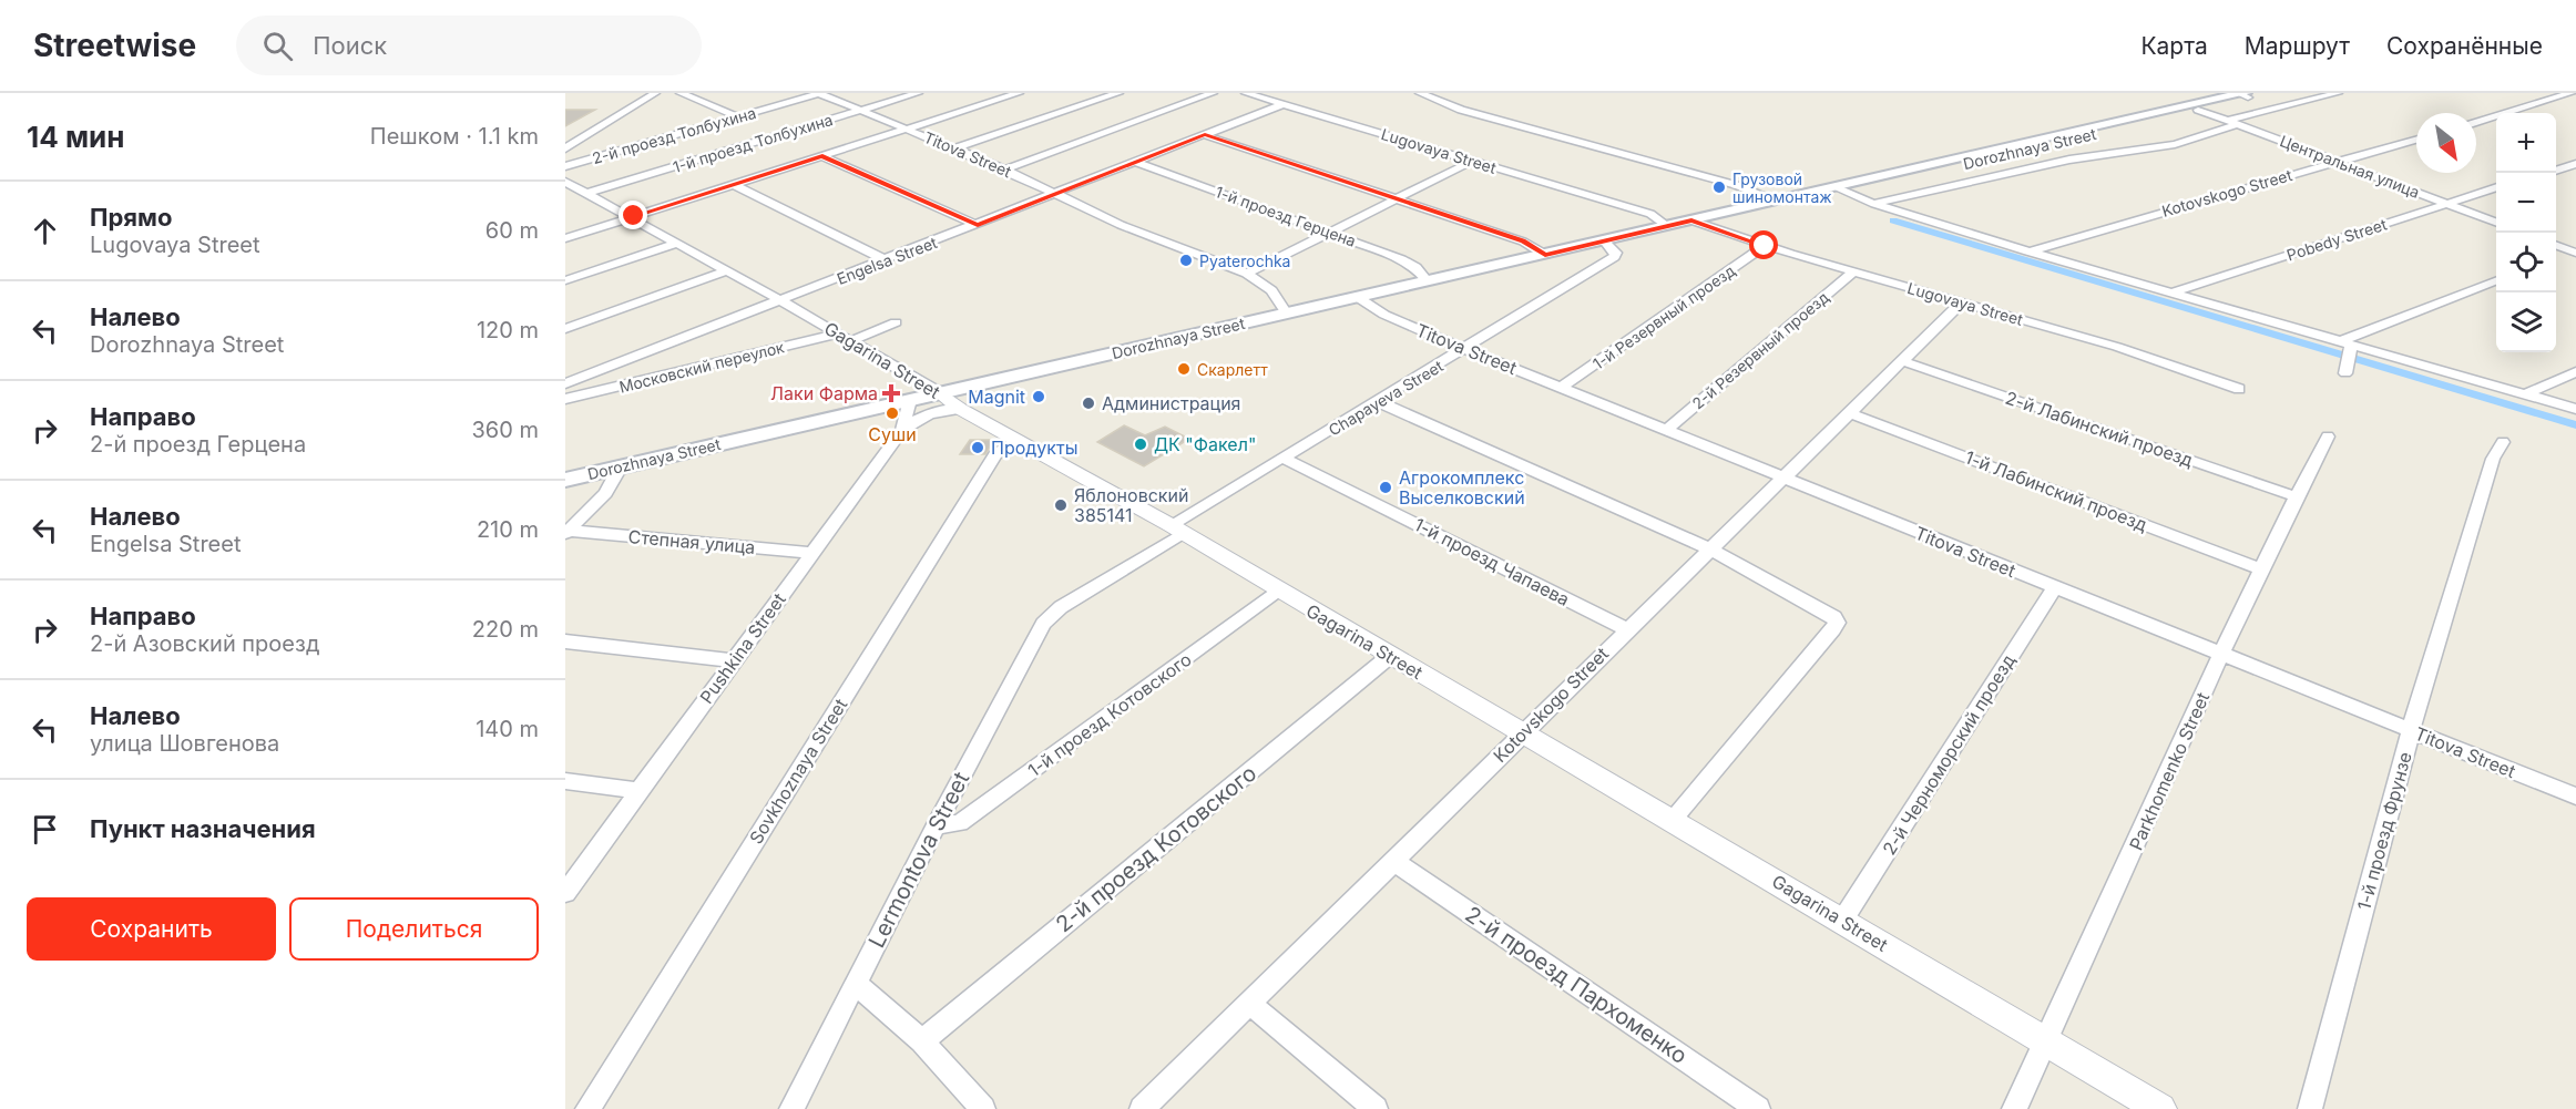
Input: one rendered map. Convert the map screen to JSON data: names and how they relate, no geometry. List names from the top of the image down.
{
  "streets": {
    "main road": ["Dorozhnaya Street"],
    "street": [
      "2-й проезд Толбухина",
      "1-й проезд Толбухина",
      "Lugovaya Street",
      "Titova Street",
      "Центральная улица",
      "Kotovskogo Street",
      "1-й проезд Герцена",
      "Pobedy Street",
      "Engelsa Street",
      "1-й Резервный проезд",
      "2-й Резервный проезд",
      "Gagarina Street",
      "Московский переулок",
      "Chapayeva Street",
      "2-й Лабинский проезд",
      "1-й Лабинский проезд",
      "Степная улица",
      "1-й проезд Чапаева",
      "Pushkina Street",
      "1-й проезд Котовского",
      "2-й Черноморский проезд",
      "Sovkhoznaya Street",
      "Parkhomenko Street",
      "1-й проезд Фрунзе",
      "2-й проезд Котовского",
      "Lermontova Street",
      "2-й проезд Пархоменко"
    ]
  },
  "crossings": [
    ["2-й проезд Толбухина", "Titova Street"],
    ["1-й проезд Толбухина", "Titova Street"],
    ["1-й проезд Толбухина", "Gagarina Street"],
    ["Dorozhnaya Street", "Lugovaya Street"],
    ["Dorozhnaya Street", "Titova Street"],
    ["Dorozhnaya Street", "Центральная улица"],
    ["Dorozhnaya Street", "1-й проезд Герцена"],
    ["Dorozhnaya Street", "Gagarina Street"],
    ["Dorozhnaya Street", "Chapayeva Street"],
    ["Dorozhnaya Street", "Pushkina Street"],
    ["Lugovaya Street", "Kotovskogo Street"],
    ["Lugovaya Street", "Engelsa Street"],
    ["Lugovaya Street", "1-й Резервный проезд"],
    ["Lugovaya Street", "2-й Резервный проезд"],
    ["Titova Street", "Kotovskogo Street"],
    ["Titova Street", "Engelsa Street"],
    ["Titova Street", "1-й Резервный проезд"],
    ["Titova Street", "2-й Резервный проезд"],
    ["Titova Street", "Chapayeva Street"],
    ["Titova Street", "2-й Черноморский проезд"],
    ["Titova Street", "Parkhomenko Street"],
    ["Titova Street", "1-й проезд Фрунзе"],
    ["Центральная улица", "Kotovskogo Street"],
    ["Центральная улица", "Pobedy Street"],
    ["Kotovskogo Street", "Gagarina Street"],
    ["Kotovskogo Street", "2-й Лабинский проезд"],
    ["Kotovskogo Street", "1-й Лабинский проезд"],
    ["Kotovskogo Street", "1-й проезд Чапаева"],
    ["Kotovskogo Street", "2-й проезд Пархоменко"],
    ["1-й проезд Герцена", "Engelsa Street"],
    ["Engelsa Street", "Gagarina Street"],
    ["Gagarina Street", "Московский переулок"],
    ["Gagarina Street", "Chapayeva Street"],
    ["Gagarina Street", "1-й проезд Котовского"],
    ["Gagarina Street", "2-й Черноморский проезд"],
    ["Gagarina Street", "Sovkhoznaya Street"],
    ["Gagarina Street", "Parkhomenko Street"],
    ["Gagarina Street", "2-й проезд Котовского"],
    ["Chapayeva Street", "1-й проезд Чапаева"],
    ["Chapayeva Street", "Lermontova Street"],
    ["2-й Лабинский проезд", "Parkhomenko Street"],
    ["1-й Лабинский проезд", "Parkhomenko Street"],
    ["Степная улица", "Pushkina Street"],
    ["1-й проезд Котовского", "Lermontova Street"]
  ],
  "places": {
    "other": [
      "Грузовой шиномонтаж",
      "Pyaterochka",
      "Скарлетт",
      "Magnit",
      "Администрация",
      "Суши",
      "ДК \"Факел\"",
      "Продукты",
      "Агрокомплекс Выселковский",
      "Яблоновский 385141"
    ],
    "health": ["Лаки Фарма"]
  },
  "north": "bottom right",
  "page": {
    "header": "Streetwise",
    "search": "Поиск",
    "nav": ["Карта", "Маршрут", "Сохранённые"],
    "heading": ["14 мин", "Пешком · 1.1 km"],
    "map_buttons": ["+", "−"],
    "list": [
      ["Прямо", "Lugovaya Street", "60 m"],
      ["Налево", "Dorozhnaya Street", "120 m"],
      ["Направо", "2-й проезд Герцена", "360 m"],
      ["Налево", "Engelsa Street", "210 m"],
      ["Направо", "2-й Азовский проезд", "220 m"],
      ["Налево", "улица Шовгенова", "140 m"],
      "Пункт назначения"
    ],
    "buttons": ["Сохранить", "Поделиться"]
  }
}
